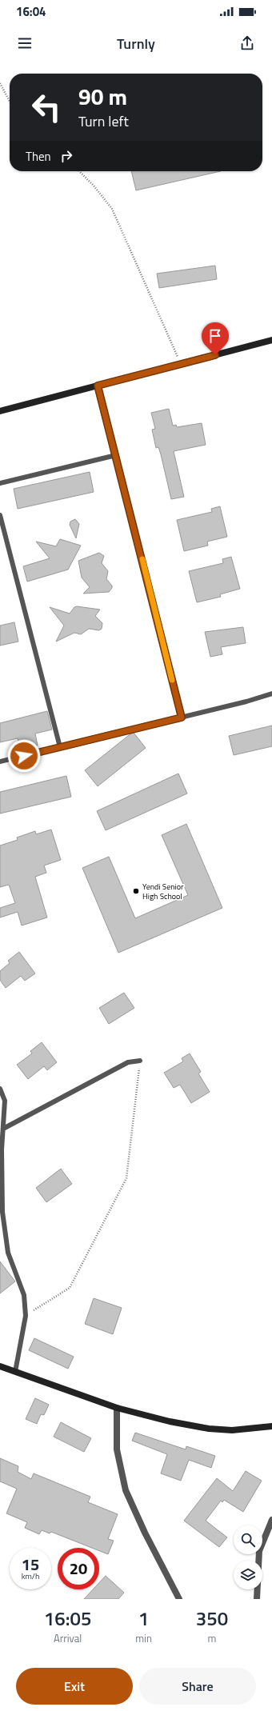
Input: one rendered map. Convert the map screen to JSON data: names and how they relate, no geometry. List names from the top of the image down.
{
  "places": ["Yendi Senior High School"],
  "page": {
    "status": "16:04",
    "header": "Turnly",
    "turn": ["90 m", "Turn left"],
    "then": "Then",
    "speed": "15 km/h",
    "limit": "20",
    "eta": [
      "16:05",
      "Arrival",
      "1",
      "min",
      "350",
      "m"
    ],
    "buttons": ["Exit", "Share"]
  }
}
